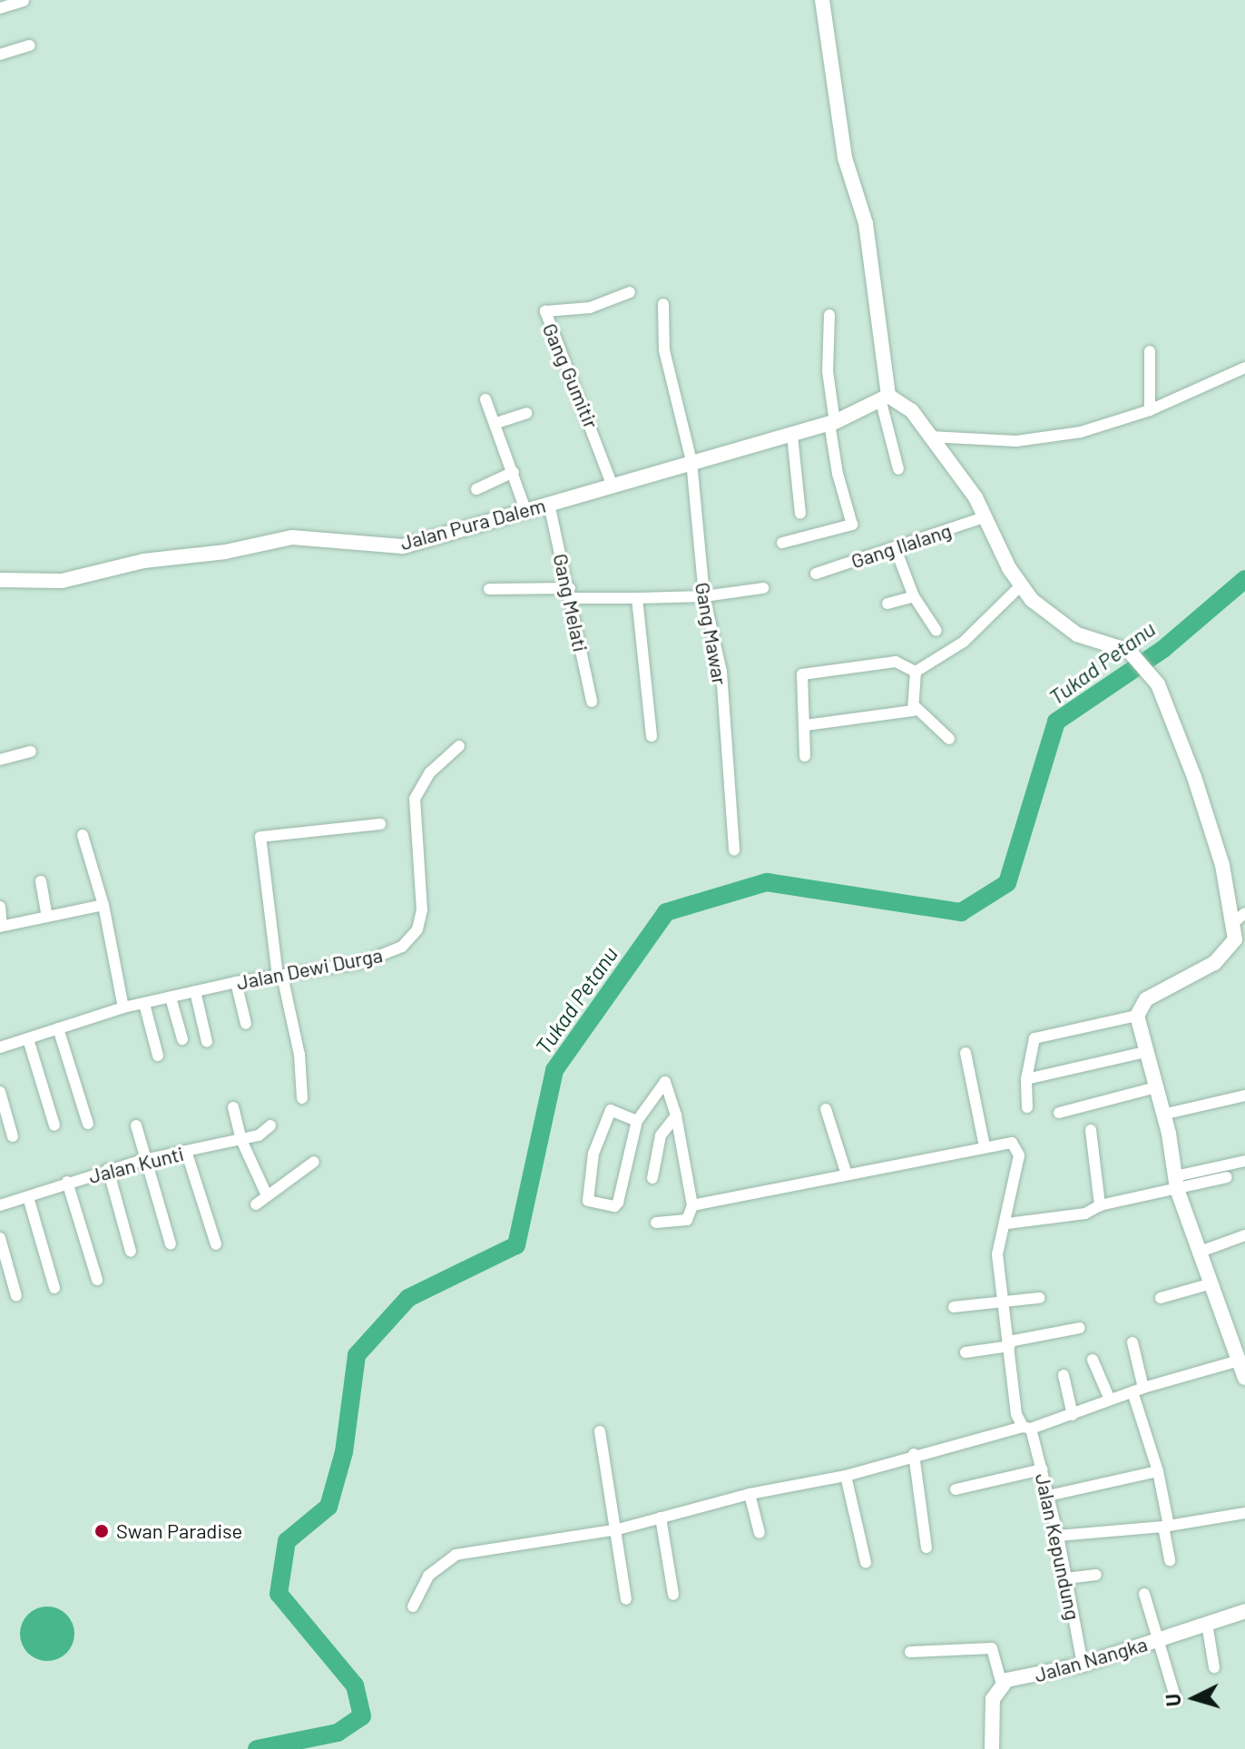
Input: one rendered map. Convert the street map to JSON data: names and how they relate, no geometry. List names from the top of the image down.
{
  "streets": {
    "street": [
      "Gang Gumitir",
      "Jalan Pura Dalem",
      "Gang Ilalang",
      "Gang Melati",
      "Gang Mawar",
      "Jalan Dewi Durga",
      "Jalan Kunti",
      "Jalan Kepundung",
      "Jalan Nangka"
    ]
  },
  "crossings": [
    ["Gang Gumitir", "Jalan Pura Dalem"],
    ["Jalan Pura Dalem", "Gang Melati"],
    ["Jalan Pura Dalem", "Gang Mawar"],
    ["Jalan Kepundung", "Jalan Nangka"]
  ],
  "water": ["Tukad Petanu"],
  "places": ["Swan Paradise"],
  "north": "left"
}
